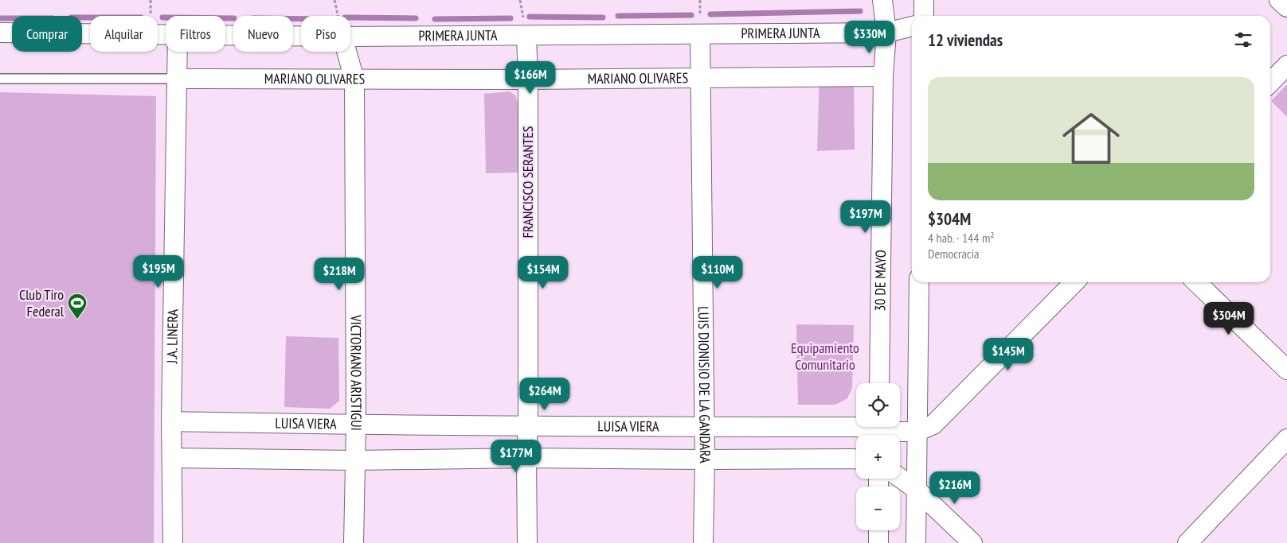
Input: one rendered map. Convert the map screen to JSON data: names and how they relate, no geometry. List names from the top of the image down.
{
  "streets": {
    "street": [
      "PRIMERA JUNTA",
      "MARIANO OLIVARES",
      "FRANCISCO SERANTES",
      "30 DE MAYO",
      "J.A. LINERA",
      "VICTORIANO ARISTIGUI",
      "LUIS DIONISIO DE LA GANDARA",
      "LUISA VIERA"
    ]
  },
  "crossings": [
    ["PRIMERA JUNTA", "FRANCISCO SERANTES"],
    ["PRIMERA JUNTA", "30 DE MAYO"],
    ["PRIMERA JUNTA", "LUIS DIONISIO DE LA GANDARA"],
    ["MARIANO OLIVARES", "FRANCISCO SERANTES"],
    ["MARIANO OLIVARES", "30 DE MAYO"],
    ["MARIANO OLIVARES", "J.A. LINERA"],
    ["MARIANO OLIVARES", "VICTORIANO ARISTIGUI"],
    ["MARIANO OLIVARES", "LUIS DIONISIO DE LA GANDARA"],
    ["FRANCISCO SERANTES", "LUISA VIERA"],
    ["J.A. LINERA", "LUISA VIERA"],
    ["VICTORIANO ARISTIGUI", "LUISA VIERA"],
    ["LUIS DIONISIO DE LA GANDARA", "LUISA VIERA"]
  ],
  "parks": ["Equipamiento Comunitario"],
  "places": {
    "sports": ["Club Tiro Federal"]
  },
  "page": {
    "chip": [
      "Comprar",
      "Alquilar",
      "Filtros",
      "Nuevo",
      "Piso"
    ],
    "heading": "12 viviendas",
    "price": [
      "$330M",
      "$166M",
      "$197M",
      "$195M",
      "$154M",
      "$110M",
      "$218M",
      "$304M",
      "$145M",
      "$264M",
      "$177M",
      "$216M"
    ],
    "list": [
      {
        "name": "$304M",
        "note": "4 hab. · 144 m² · Democracia"
      }
    ],
    "map_buttons": ["+", "−"]
  }
}
